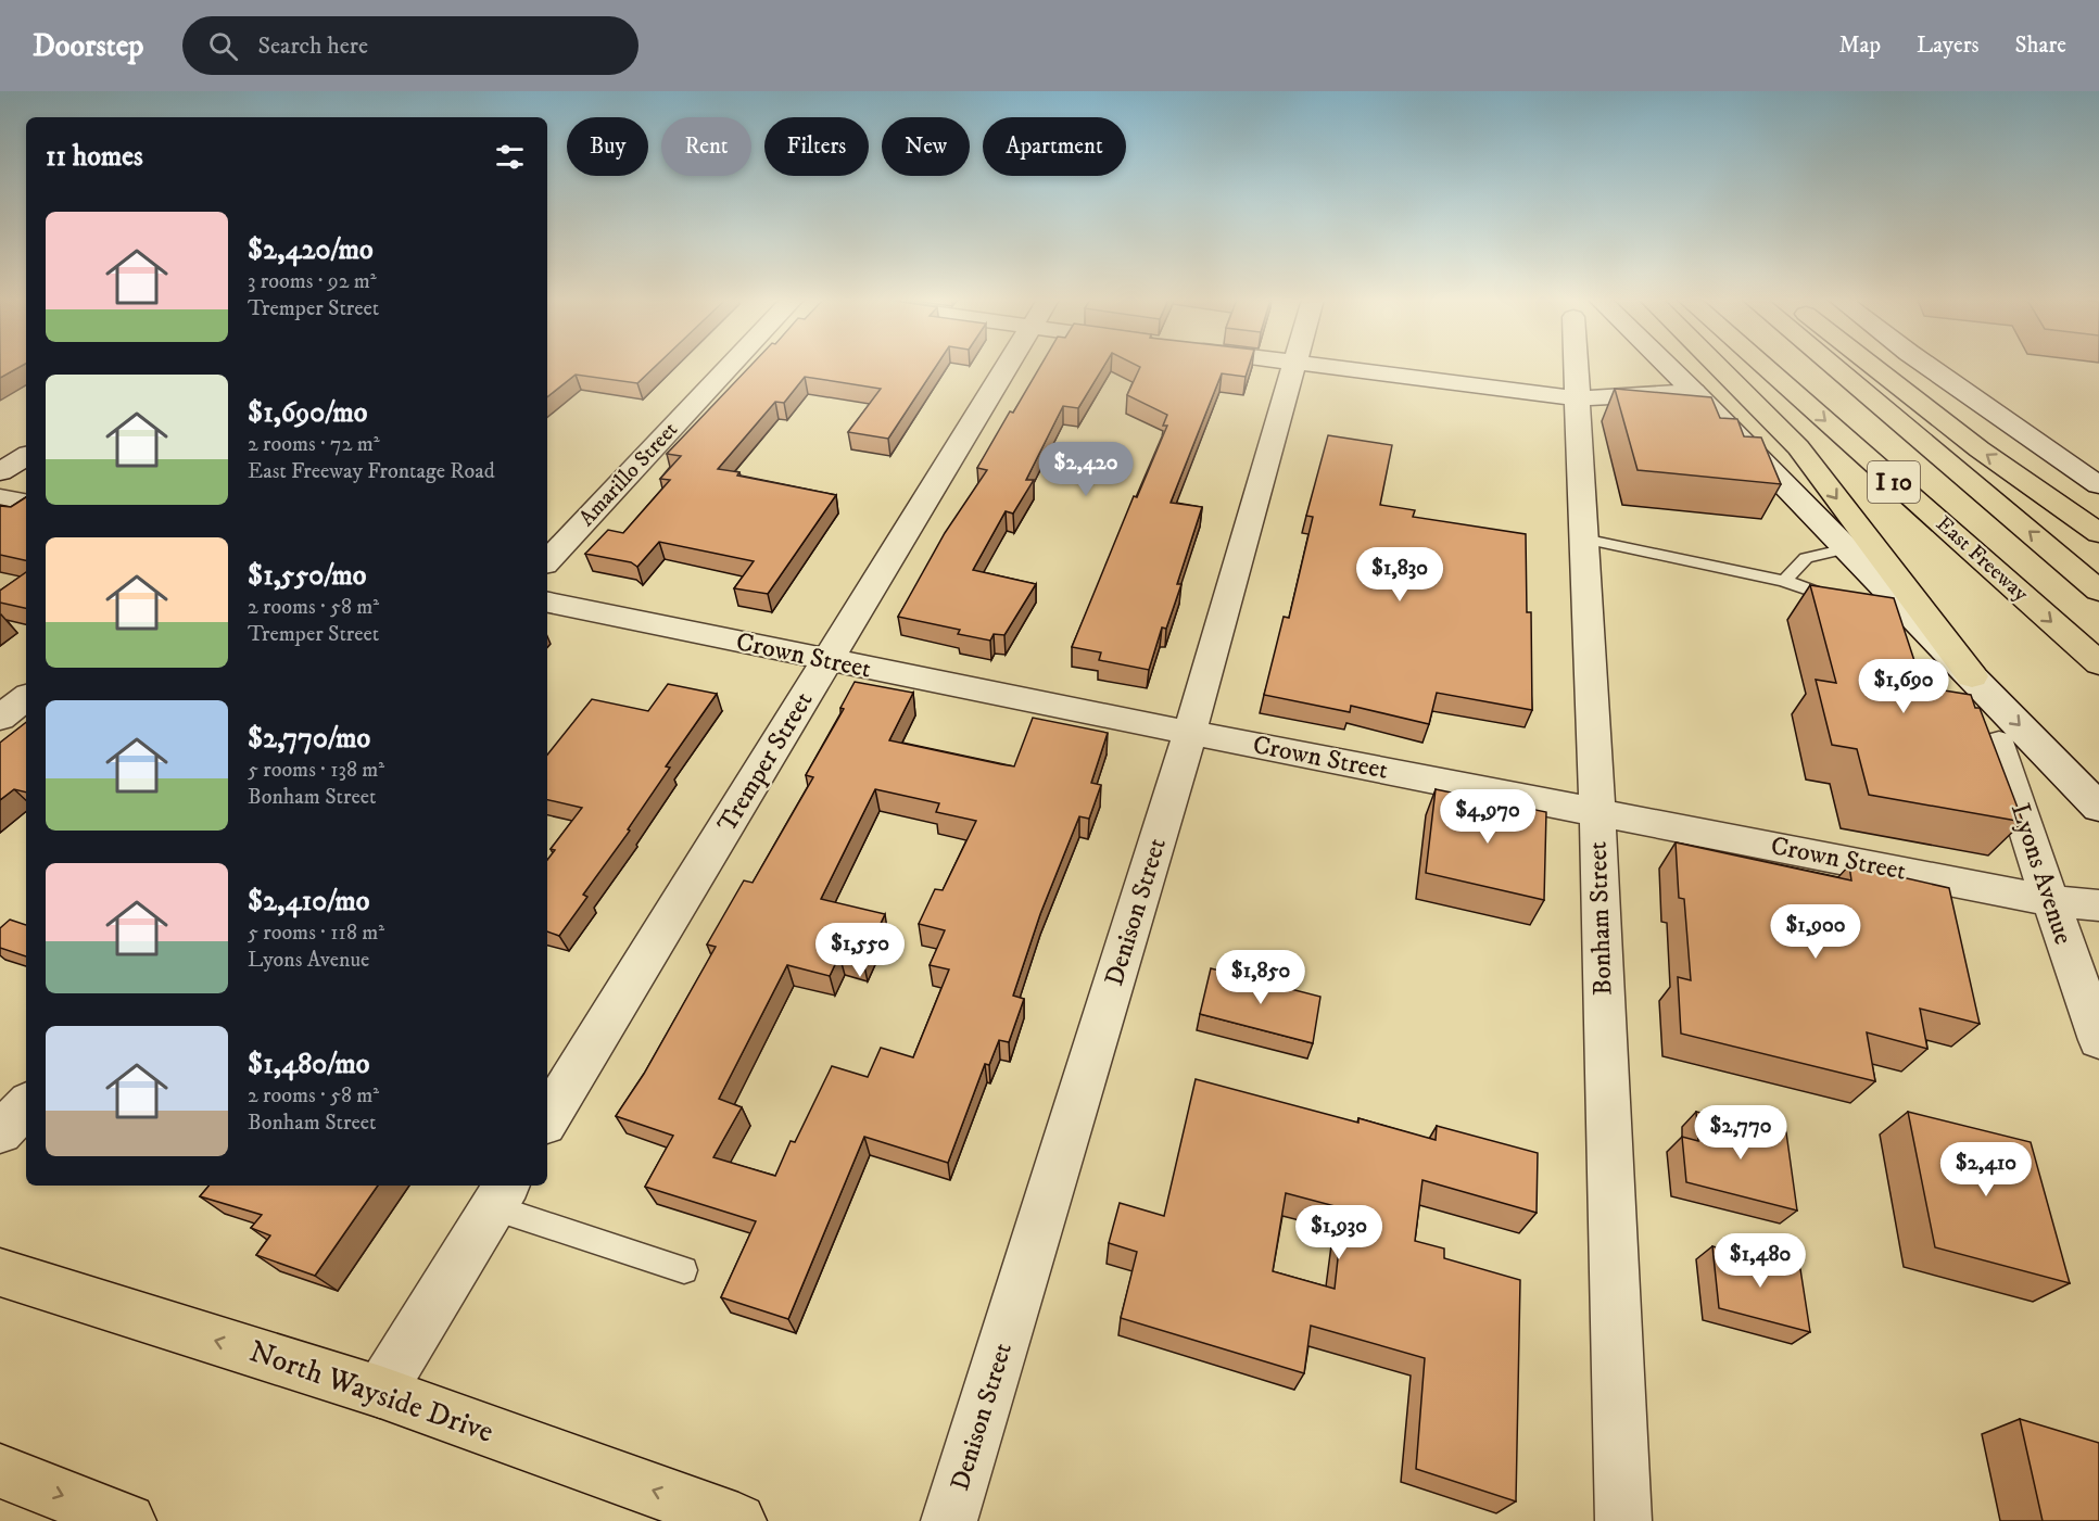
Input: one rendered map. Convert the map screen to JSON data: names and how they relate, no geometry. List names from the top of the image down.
{
  "streets": {
    "main road": ["I 10", "East Freeway", "North Wayside Drive"],
    "street": [
      "Amarillo Street",
      "Crown Street",
      "Tremper Street",
      "Lyons Avenue",
      "Denison Street",
      "Bonham Street"
    ]
  },
  "crossings": [
    ["Crown Street", "Tremper Street"],
    ["Crown Street", "Lyons Avenue"],
    ["Crown Street", "Denison Street"],
    ["Crown Street", "Bonham Street"]
  ],
  "one_way": ["North Wayside Drive"],
  "page": {
    "header": "Doorstep",
    "search": "Search here",
    "nav": ["Map", "Layers", "Share"],
    "chip": [
      "Buy",
      "Rent",
      "Filters",
      "New",
      "Apartment"
    ],
    "heading": "11 homes",
    "list": [
      {
        "name": "$2,420/mo",
        "note": "3 rooms · 92 m² · Tremper Street"
      },
      {
        "name": "$1,690/mo",
        "note": "2 rooms · 72 m² · East Freeway Frontage Road"
      },
      {
        "name": "$1,550/mo",
        "note": "2 rooms · 58 m² · Tremper Street"
      },
      {
        "name": "$2,770/mo",
        "note": "5 rooms · 138 m² · Bonham Street"
      },
      {
        "name": "$2,410/mo",
        "note": "5 rooms · 118 m² · Lyons Avenue"
      },
      {
        "name": "$1,480/mo",
        "note": "2 rooms · 58 m² · Bonham Street"
      }
    ],
    "price": [
      "$2,420",
      "$1,830",
      "$1,690",
      "$4,970",
      "$1,900",
      "$1,550",
      "$1,850",
      "$2,770",
      "$2,410",
      "$1,930",
      "$1,480"
    ]
  }
}
